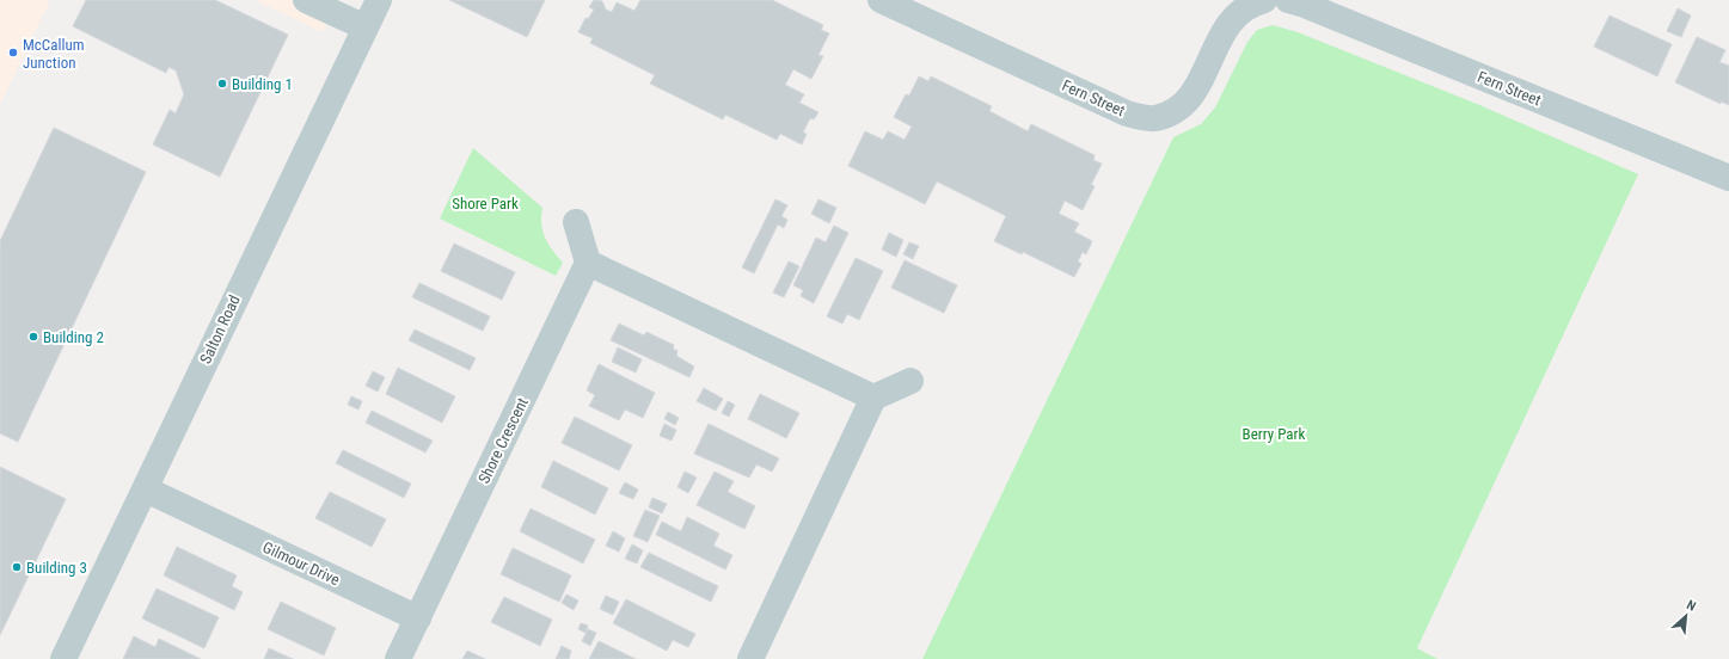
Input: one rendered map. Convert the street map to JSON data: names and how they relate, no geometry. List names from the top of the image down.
{
  "streets": {
    "street": [
      "Fern Street",
      "Salton Road",
      "Shore Crescent",
      "Gilmour Drive"
    ]
  },
  "crossings": [
    ["Salton Road", "Gilmour Drive"],
    ["Shore Crescent", "Gilmour Drive"]
  ],
  "parks": ["Shore Park", "Berry Park"],
  "places": [
    "McCallum Junction",
    "Building 1",
    "Building 2",
    "Building 3"
  ],
  "north": "top right"
}
